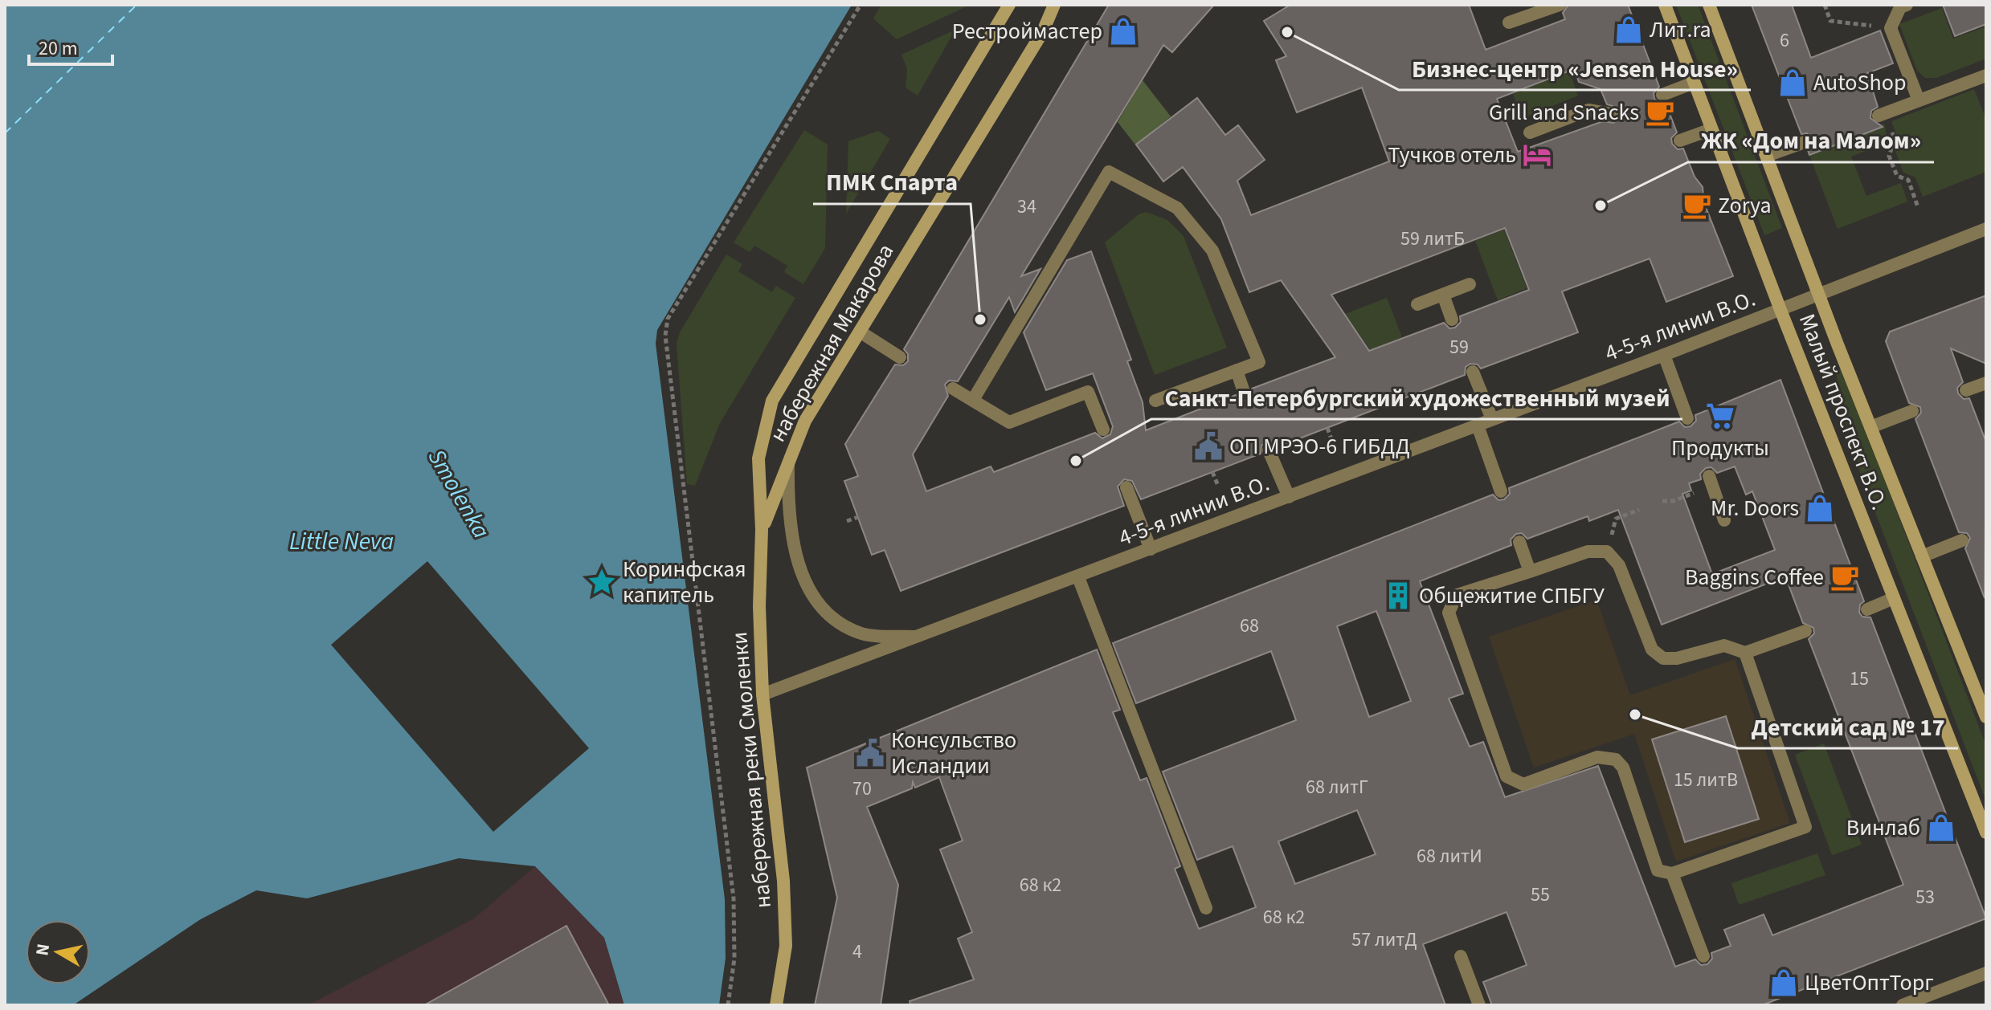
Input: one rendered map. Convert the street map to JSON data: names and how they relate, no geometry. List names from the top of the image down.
{
  "streets": {
    "main road": ["набережная Макарова", "Малый проспект В.О.", "набережная реки Смоленки"],
    "street": ["4-5-я линии В.О."]
  },
  "crossings": [
    ["4-5-я линии В.О.", "набережная Макарова"],
    ["4-5-я линии В.О.", "Малый проспект В.О."],
    ["4-5-я линии В.О.", "набережная реки Смоленки"],
    ["набережная Макарова", "набережная реки Смоленки"]
  ],
  "water": ["Smolenka", "Little Neva"],
  "places": {
    "shop": [
      "Лит.ra",
      "Рестроймастер",
      "AutoShop",
      "Mr. Doors",
      "Винлаб",
      "ЦветОптТорг"
    ],
    "other": [
      "Бизнес-центр «Jensen House»",
      "ЖК «Дом на Малом»",
      "ПМК Спарта",
      "Санкт-Петербургский художественный музей",
      "Детский сад № 17"
    ],
    "cafe": ["Grill and Snacks", "Zorya", "Baggins Coffee"],
    "hotel": ["Тучков отель"],
    "supermarket": ["Продукты"],
    "public building": ["ОП МРЭО-6 ГИБДД", "Консульство Исландии"],
    "place": ["Коринфская капитель"],
    "building": ["Общежитие СПБГУ"]
  },
  "house_numbers": [
    "6",
    "34",
    "59 литБ",
    "59",
    "68",
    "15",
    "15 литВ",
    "68 литГ",
    "70",
    "68 литИ",
    "68 к2",
    "55",
    "53",
    "68 к2",
    "57 литД",
    "4"
  ],
  "scale_bar": "20 m",
  "north": "left"
}
